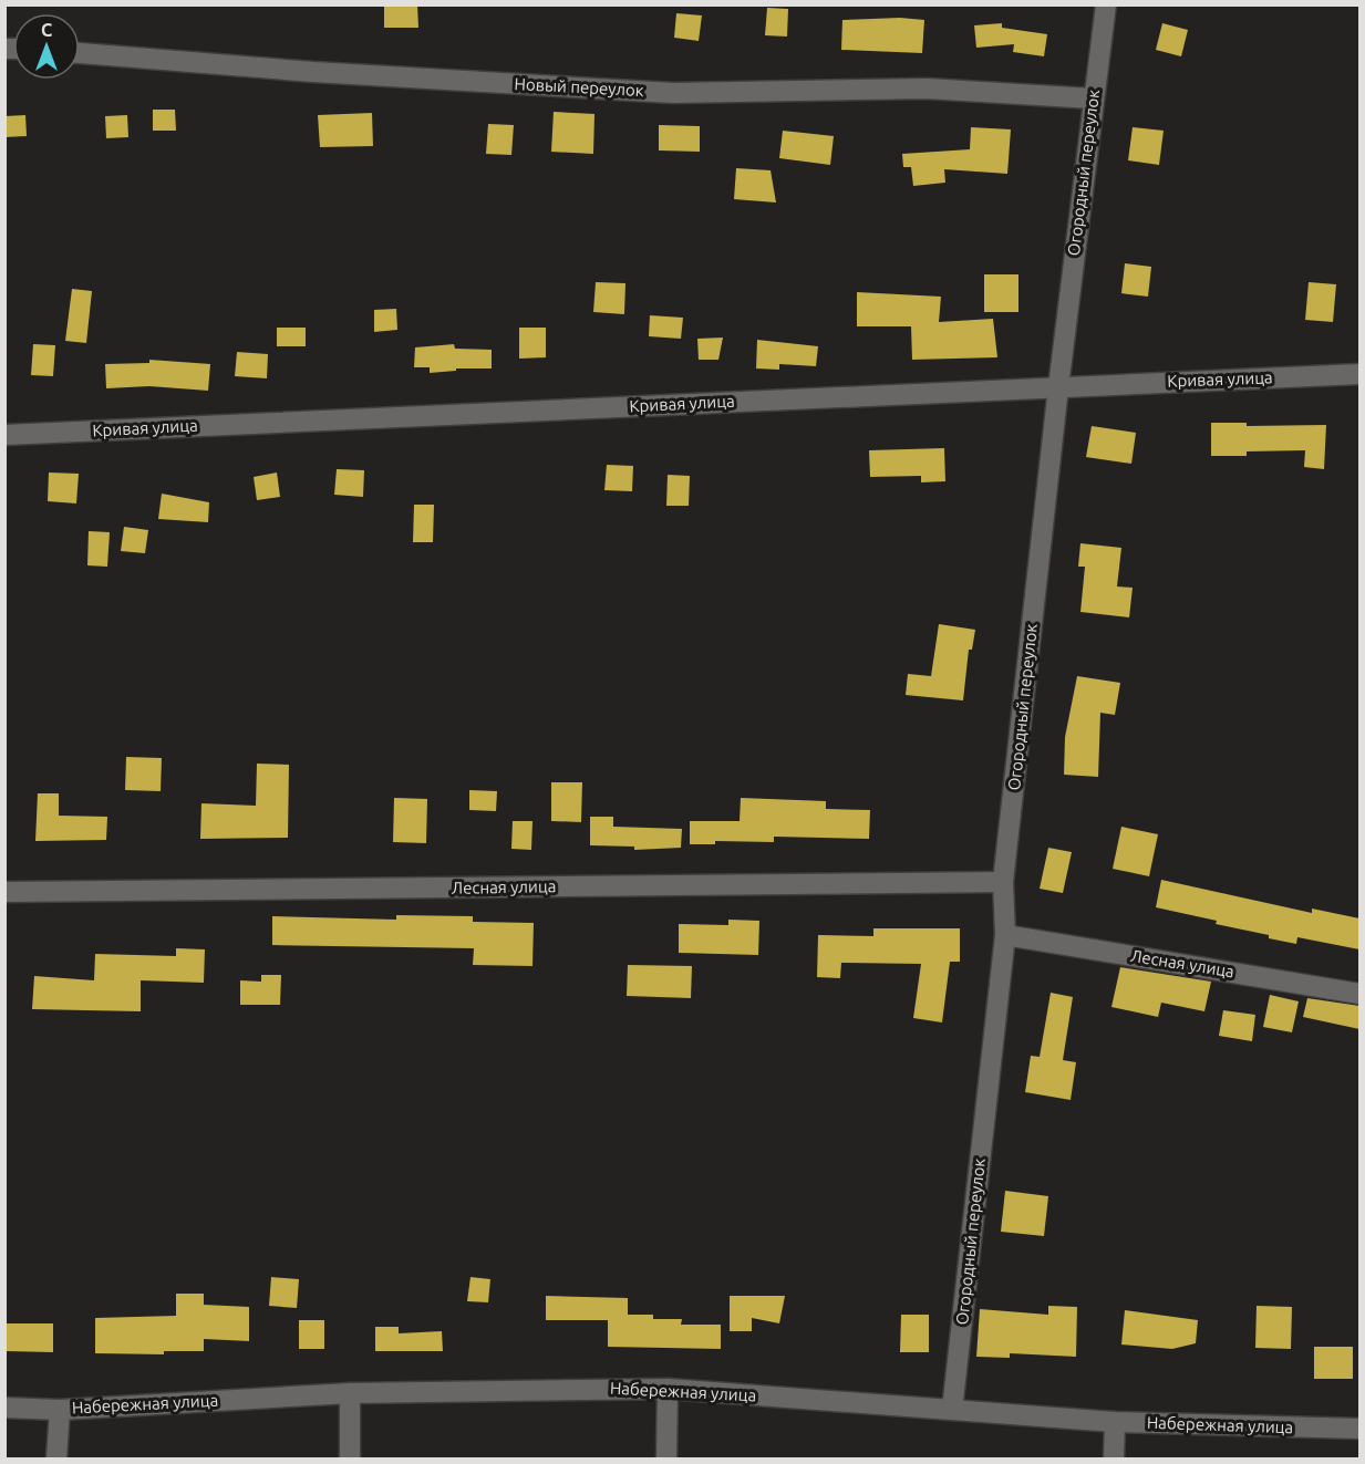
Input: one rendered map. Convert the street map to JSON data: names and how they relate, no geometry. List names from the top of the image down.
{
  "streets": {
    "street": [
      "Новый переулок",
      "Огородный переулок",
      "Кривая улица",
      "Лесная улица",
      "Набережная улица"
    ]
  },
  "crossings": [
    ["Новый переулок", "Огородный переулок"],
    ["Огородный переулок", "Кривая улица"],
    ["Огородный переулок", "Лесная улица"],
    ["Огородный переулок", "Набережная улица"]
  ],
  "north": "top"
}
